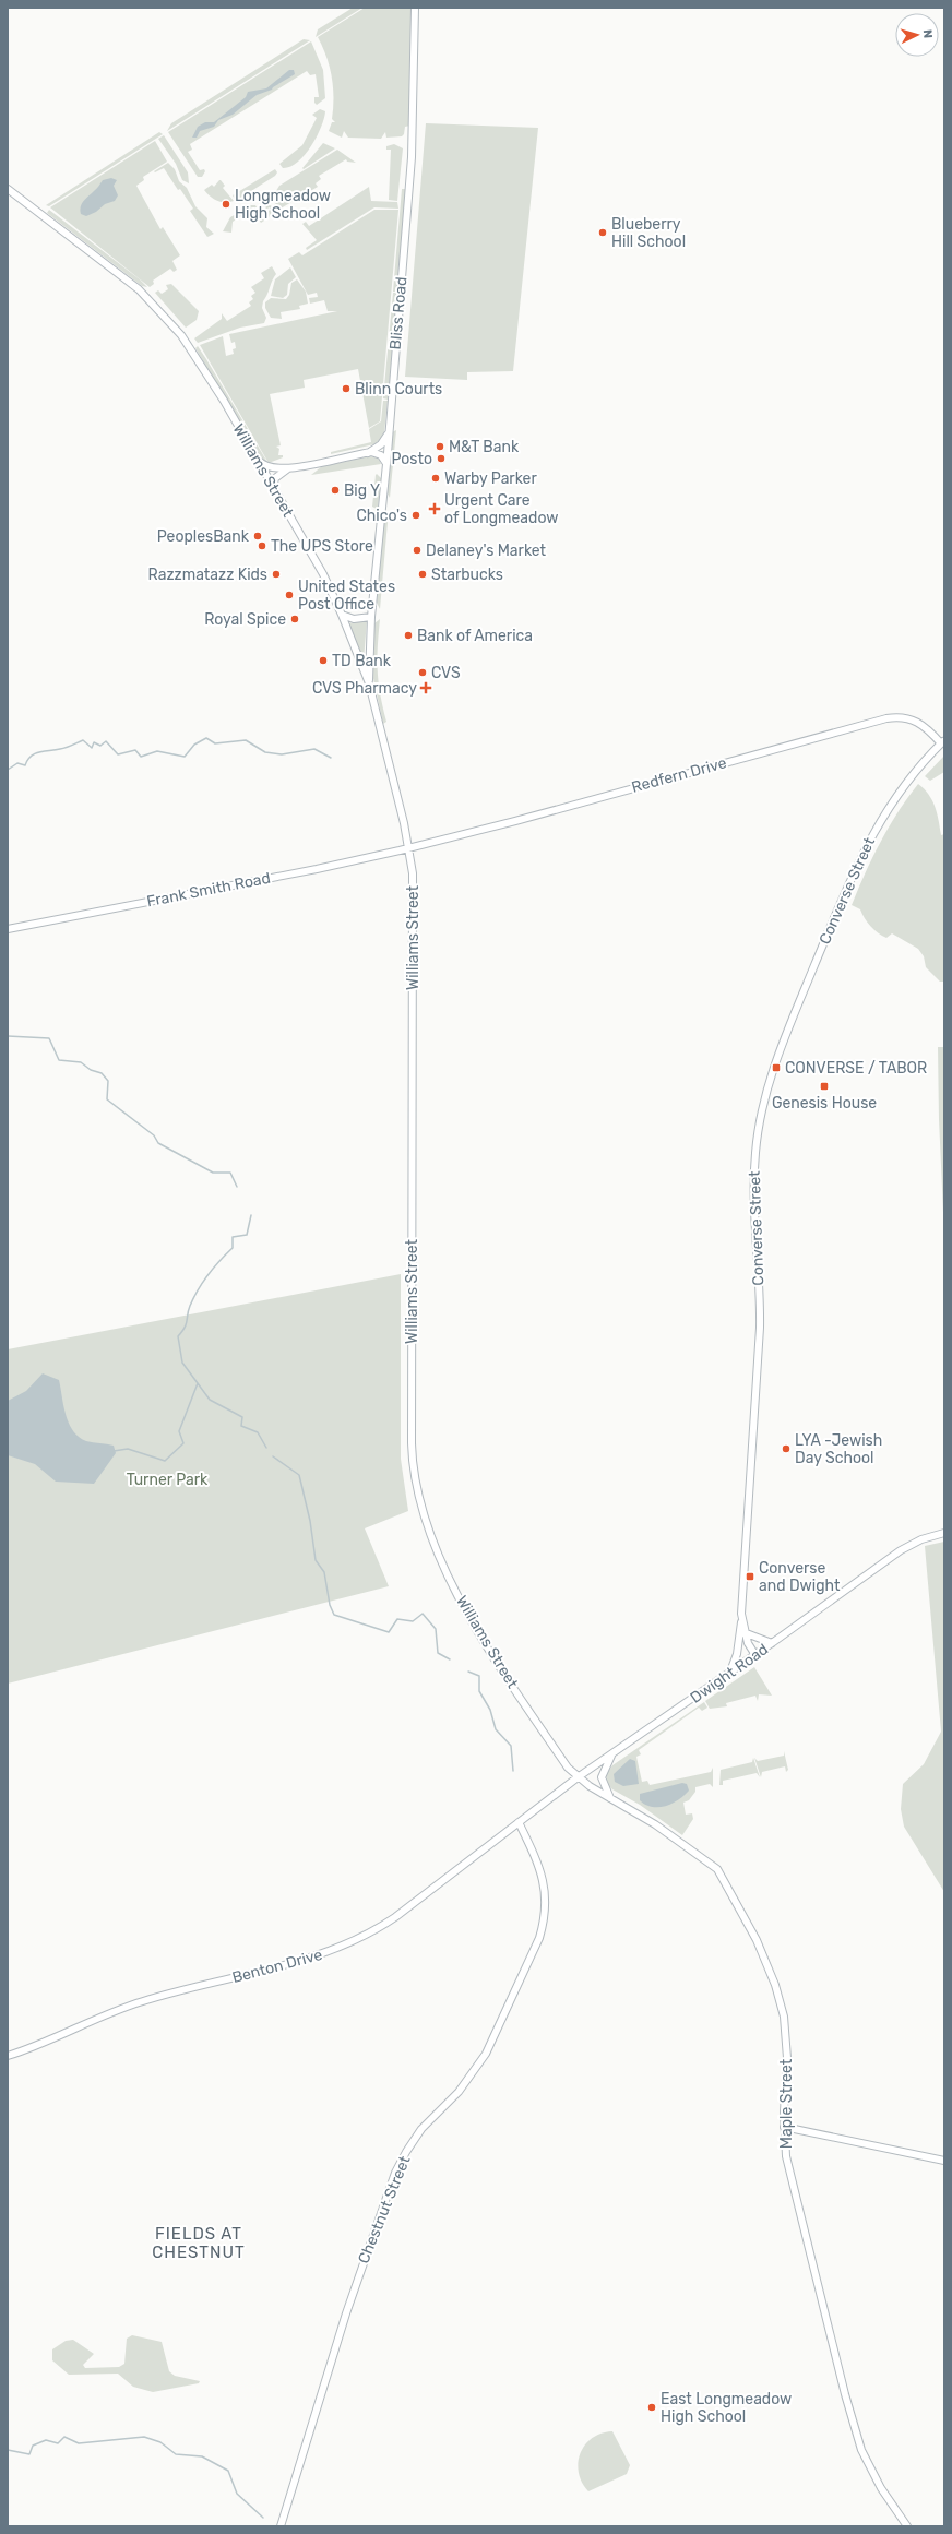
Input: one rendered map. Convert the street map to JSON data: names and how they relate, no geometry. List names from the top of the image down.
{
  "streets": {
    "main road": [
      "Bliss Road",
      "Williams Street",
      "Redfern Drive",
      "Frank Smith Road",
      "Converse Street",
      "Dwight Road",
      "Benton Drive",
      "Maple Street",
      "Chestnut Street"
    ]
  },
  "crossings": [
    ["Bliss Road", "Williams Street"],
    ["Williams Street", "Redfern Drive"],
    ["Williams Street", "Frank Smith Road"],
    ["Williams Street", "Dwight Road"],
    ["Williams Street", "Maple Street"],
    ["Redfern Drive", "Frank Smith Road"],
    ["Redfern Drive", "Converse Street"],
    ["Converse Street", "Dwight Road"],
    ["Dwight Road", "Benton Drive"],
    ["Dwight Road", "Maple Street"],
    ["Dwight Road", "Chestnut Street"],
    ["Benton Drive", "Chestnut Street"]
  ],
  "districts": ["FIELDS AT CHESTNUT"],
  "parks": ["Turner Park"],
  "places": {
    "other": [
      "Longmeadow High School",
      "Blueberry Hill School",
      "Blinn Courts",
      "M&T Bank",
      "Posto",
      "Warby Parker",
      "Big Y",
      "Chico's",
      "PeoplesBank",
      "The UPS Store",
      "Delaney's Market",
      "Razzmatazz Kids",
      "Starbucks",
      "United States Post Office",
      "Royal Spice",
      "Bank of America",
      "TD Bank",
      "CVS",
      "LYA -Jewish Day School",
      "East Longmeadow High School"
    ],
    "health": ["Urgent Care of Longmeadow", "CVS Pharmacy"],
    "transit": ["CONVERSE / TABOR", "Genesis House", "Converse and Dwight"]
  },
  "north": "right"
}
